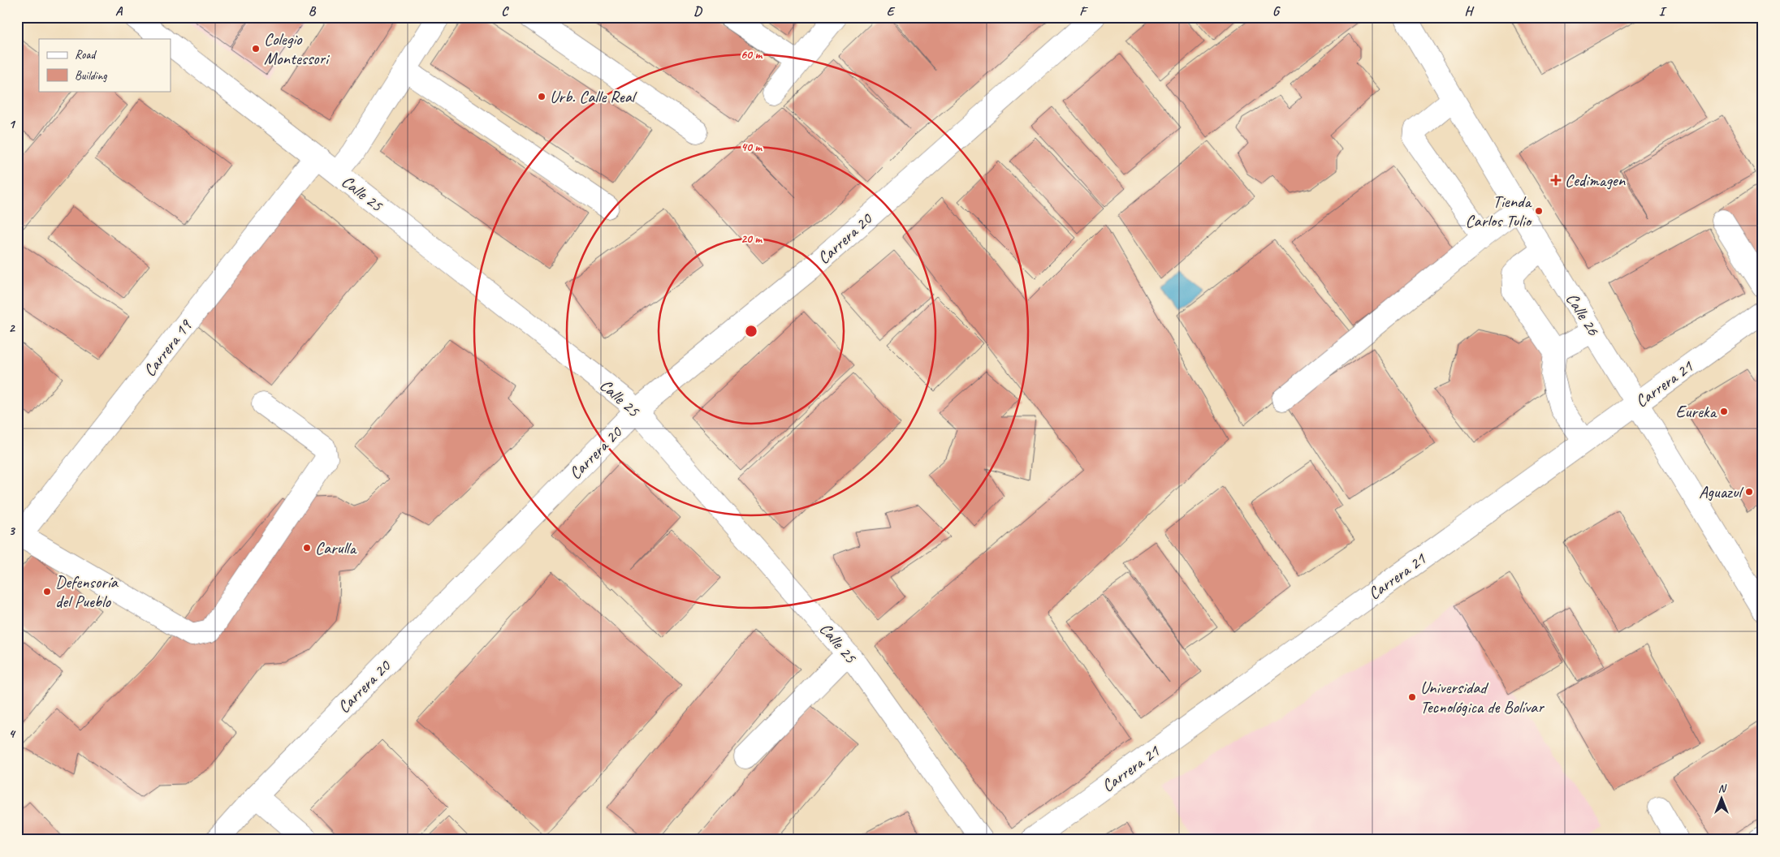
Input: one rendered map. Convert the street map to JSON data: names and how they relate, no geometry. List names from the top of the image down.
{
  "streets": {
    "street": [
      "Calle 25",
      "Carrera 20",
      "Calle 26",
      "Carrera 19",
      "Carrera 21"
    ]
  },
  "crossings": [
    ["Calle 25", "Carrera 20"],
    ["Calle 25", "Carrera 19"],
    ["Calle 26", "Carrera 21"]
  ],
  "places": {
    "other": [
      "Colegio Montessori",
      "Urb. Calle Real",
      "Tienda Carlos Tulio",
      "Eureka",
      "Aguazul",
      "Carulla",
      "Defensoría del Pueblo",
      "Universidad Tecnológica de Bolívar"
    ],
    "health": ["Cedimagen"]
  },
  "legend": ["Road", "Building"],
  "north": "top",
  "grid": {
    "columns": [
      "A",
      "B",
      "C",
      "D",
      "E",
      "F",
      "G",
      "H",
      "I"
    ],
    "rows": [
      "1",
      "2",
      "3",
      "4"
    ]
  },
  "rings": ["60 m", "40 m", "20 m"]
}
